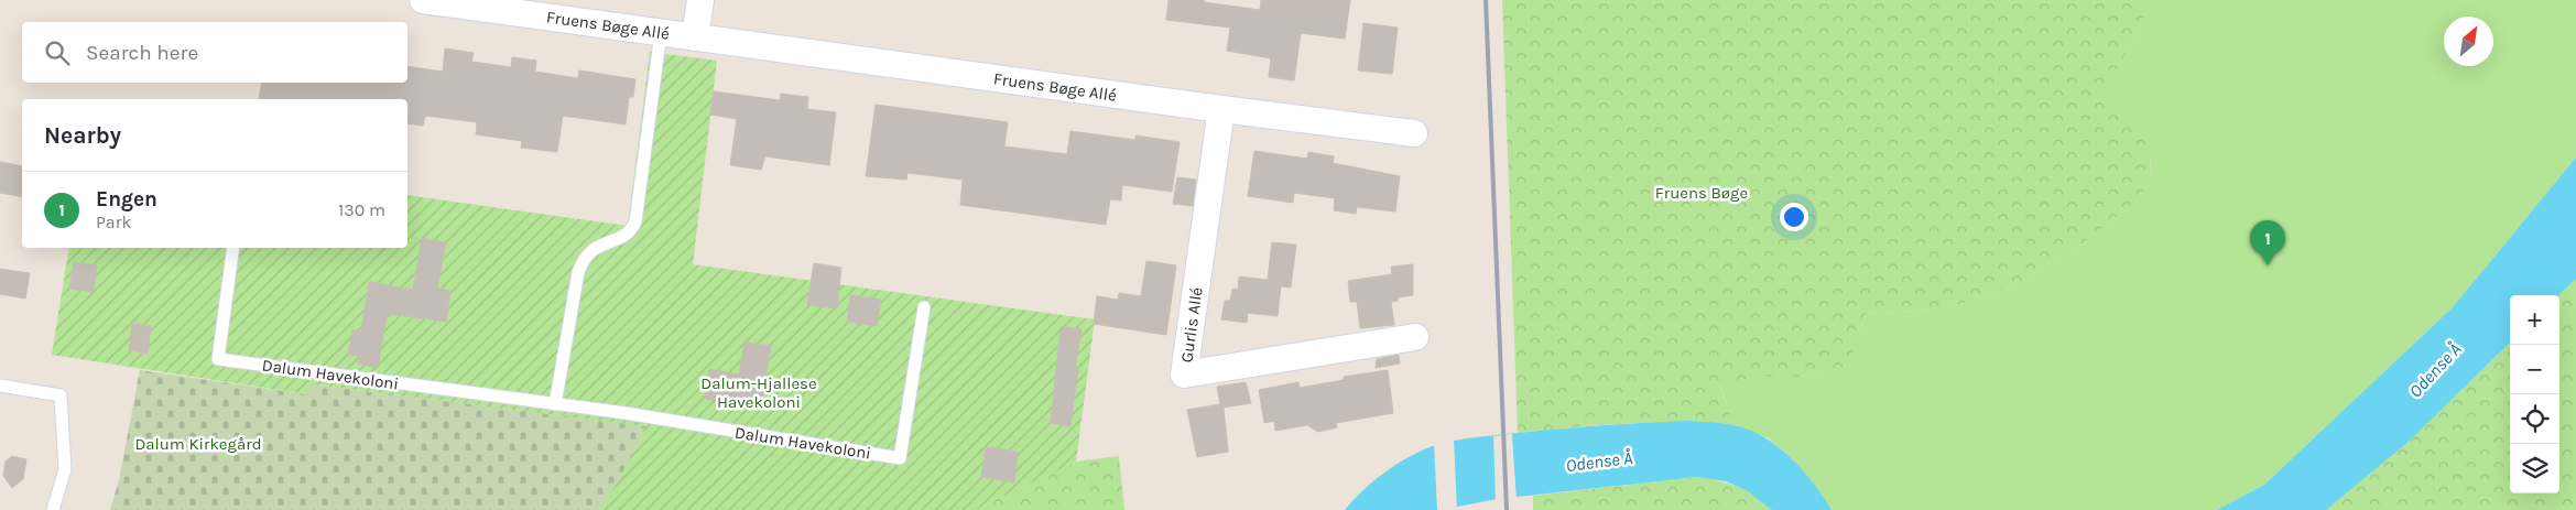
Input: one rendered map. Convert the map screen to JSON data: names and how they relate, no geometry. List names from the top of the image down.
{
  "streets": {
    "street": ["Fruens Bøge Allé", "Gurlis Allé"],
    "lane": ["Dalum Havekoloni"]
  },
  "crossings": [
    ["Fruens Bøge Allé", "Gurlis Allé"]
  ],
  "water": ["Odense Å"],
  "parks": ["Fruens Bøge", "Dalum-Hjallese Havekoloni", "Dalum Kirkegård"],
  "north": "top right",
  "page": {
    "search": "Search here",
    "heading": "Nearby",
    "list": [
      {
        "mark": "1",
        "name": "Engen",
        "note": "Park",
        "value": "130 m"
      }
    ],
    "pins": "1",
    "map_buttons": ["+", "−"]
  }
}
